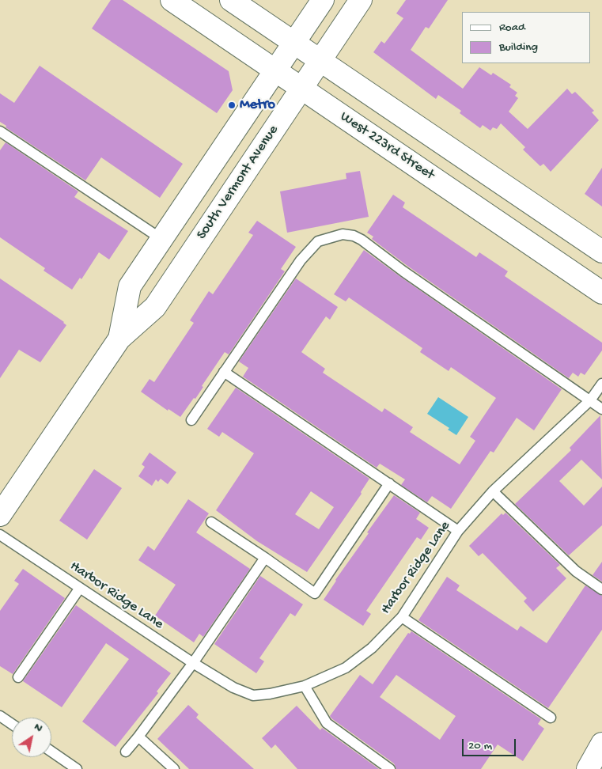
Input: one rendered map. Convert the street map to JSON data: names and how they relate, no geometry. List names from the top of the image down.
{
  "streets": {
    "main road": ["West 223rd Street", "South Vermont Avenue"],
    "lane": ["Harbor Ridge Lane"]
  },
  "crossings": [
    ["West 223rd Street", "South Vermont Avenue"]
  ],
  "places": ["Metro"],
  "legend": ["Road", "Building"],
  "scale_bar": "20 m",
  "north": "top right"
}
